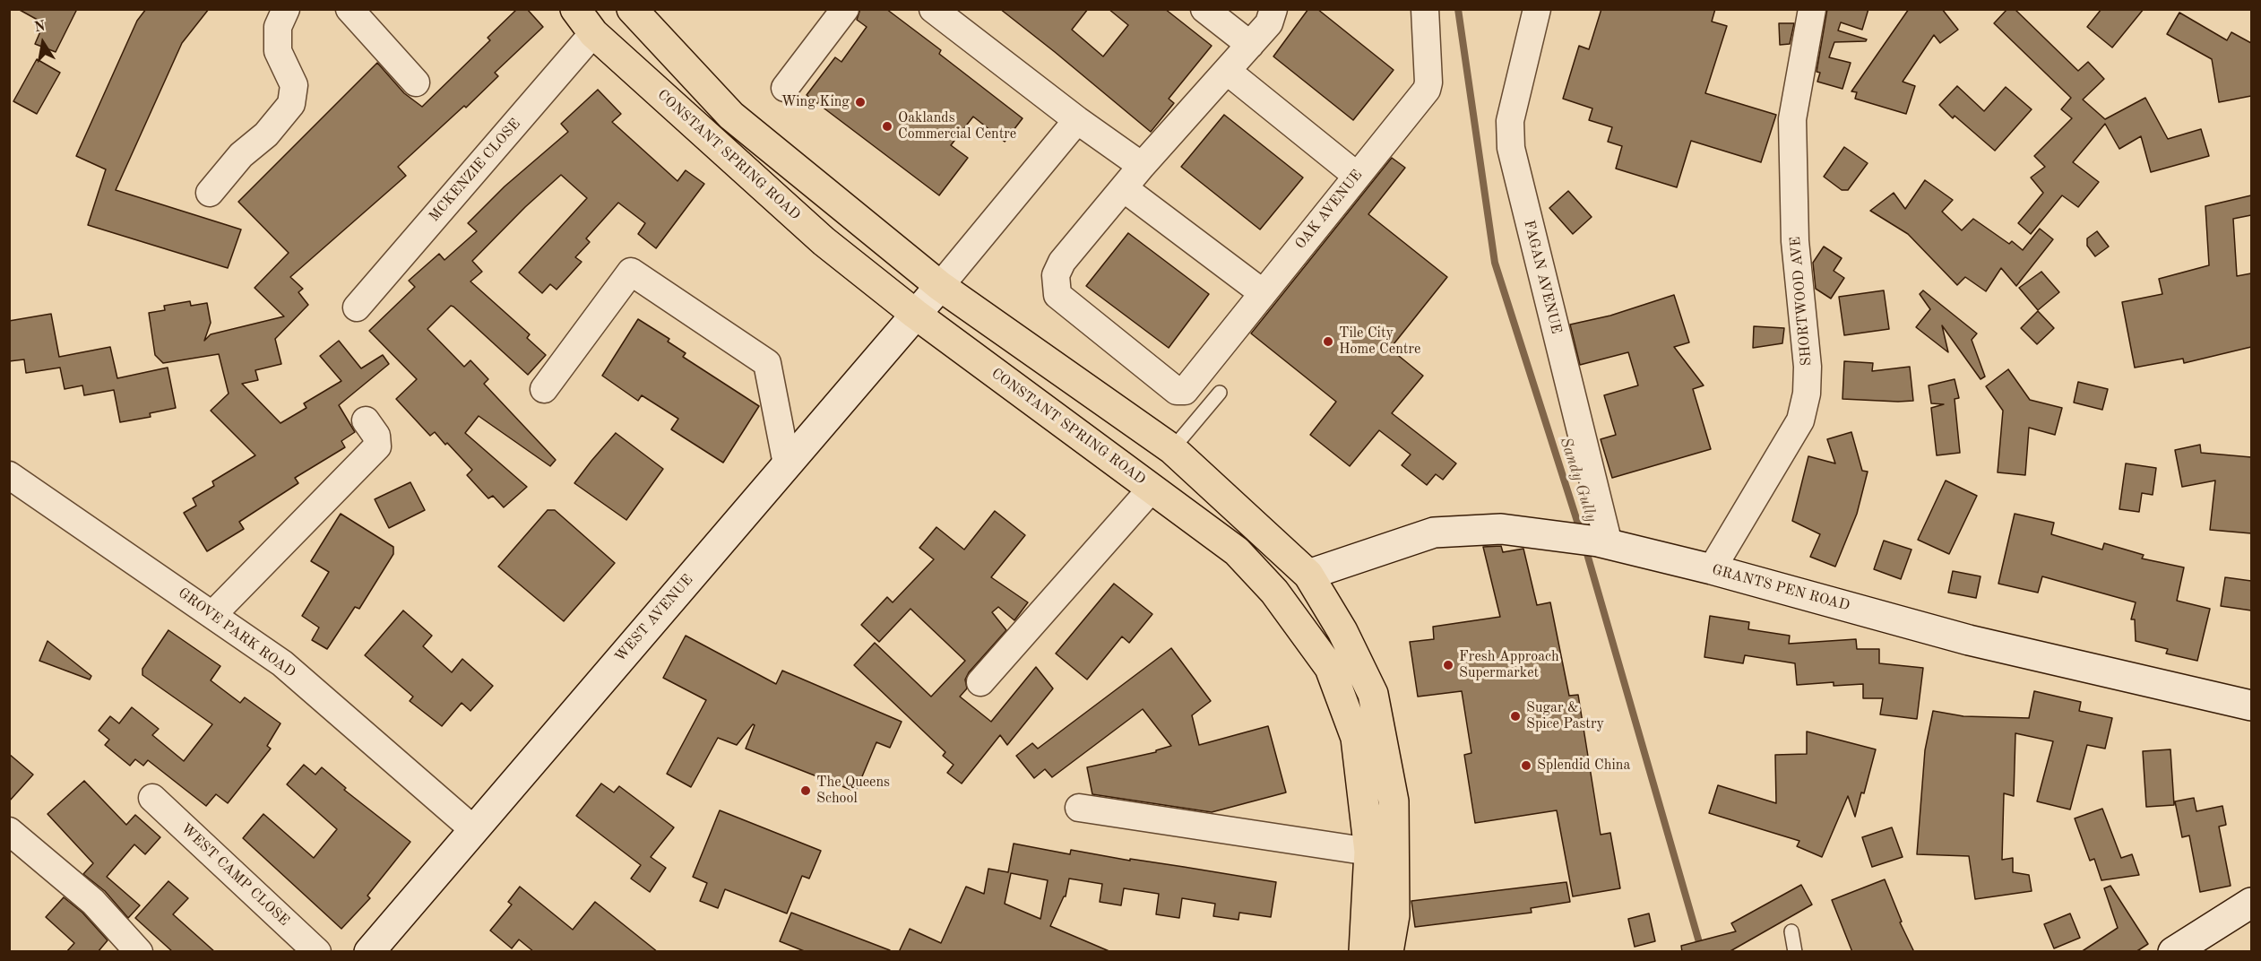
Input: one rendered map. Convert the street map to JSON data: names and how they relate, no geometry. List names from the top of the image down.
{
  "streets": {
    "main road": ["CONSTANT SPRING ROAD"],
    "street": [
      "MCKENZIE CLOSE",
      "OAK AVENUE",
      "FAGAN AVENUE",
      "SHORTWOOD AVE",
      "GRANTS PEN ROAD",
      "WEST AVENUE",
      "GROVE PARK ROAD",
      "WEST CAMP CLOSE"
    ]
  },
  "crossings": [
    ["CONSTANT SPRING ROAD", "MCKENZIE CLOSE"],
    ["CONSTANT SPRING ROAD", "WEST AVENUE"],
    ["FAGAN AVENUE", "GRANTS PEN ROAD"],
    ["SHORTWOOD AVE", "GRANTS PEN ROAD"],
    ["WEST AVENUE", "GROVE PARK ROAD"]
  ],
  "water": ["Sandy Gully"],
  "places": [
    "Wing King",
    "Oaklands Commercial Centre",
    "Tile City Home Centre",
    "Fresh Approach Supermarket",
    "Sugar & Spice Pastry",
    "Splendid China",
    "The Queens School"
  ],
  "north": "top"
}
